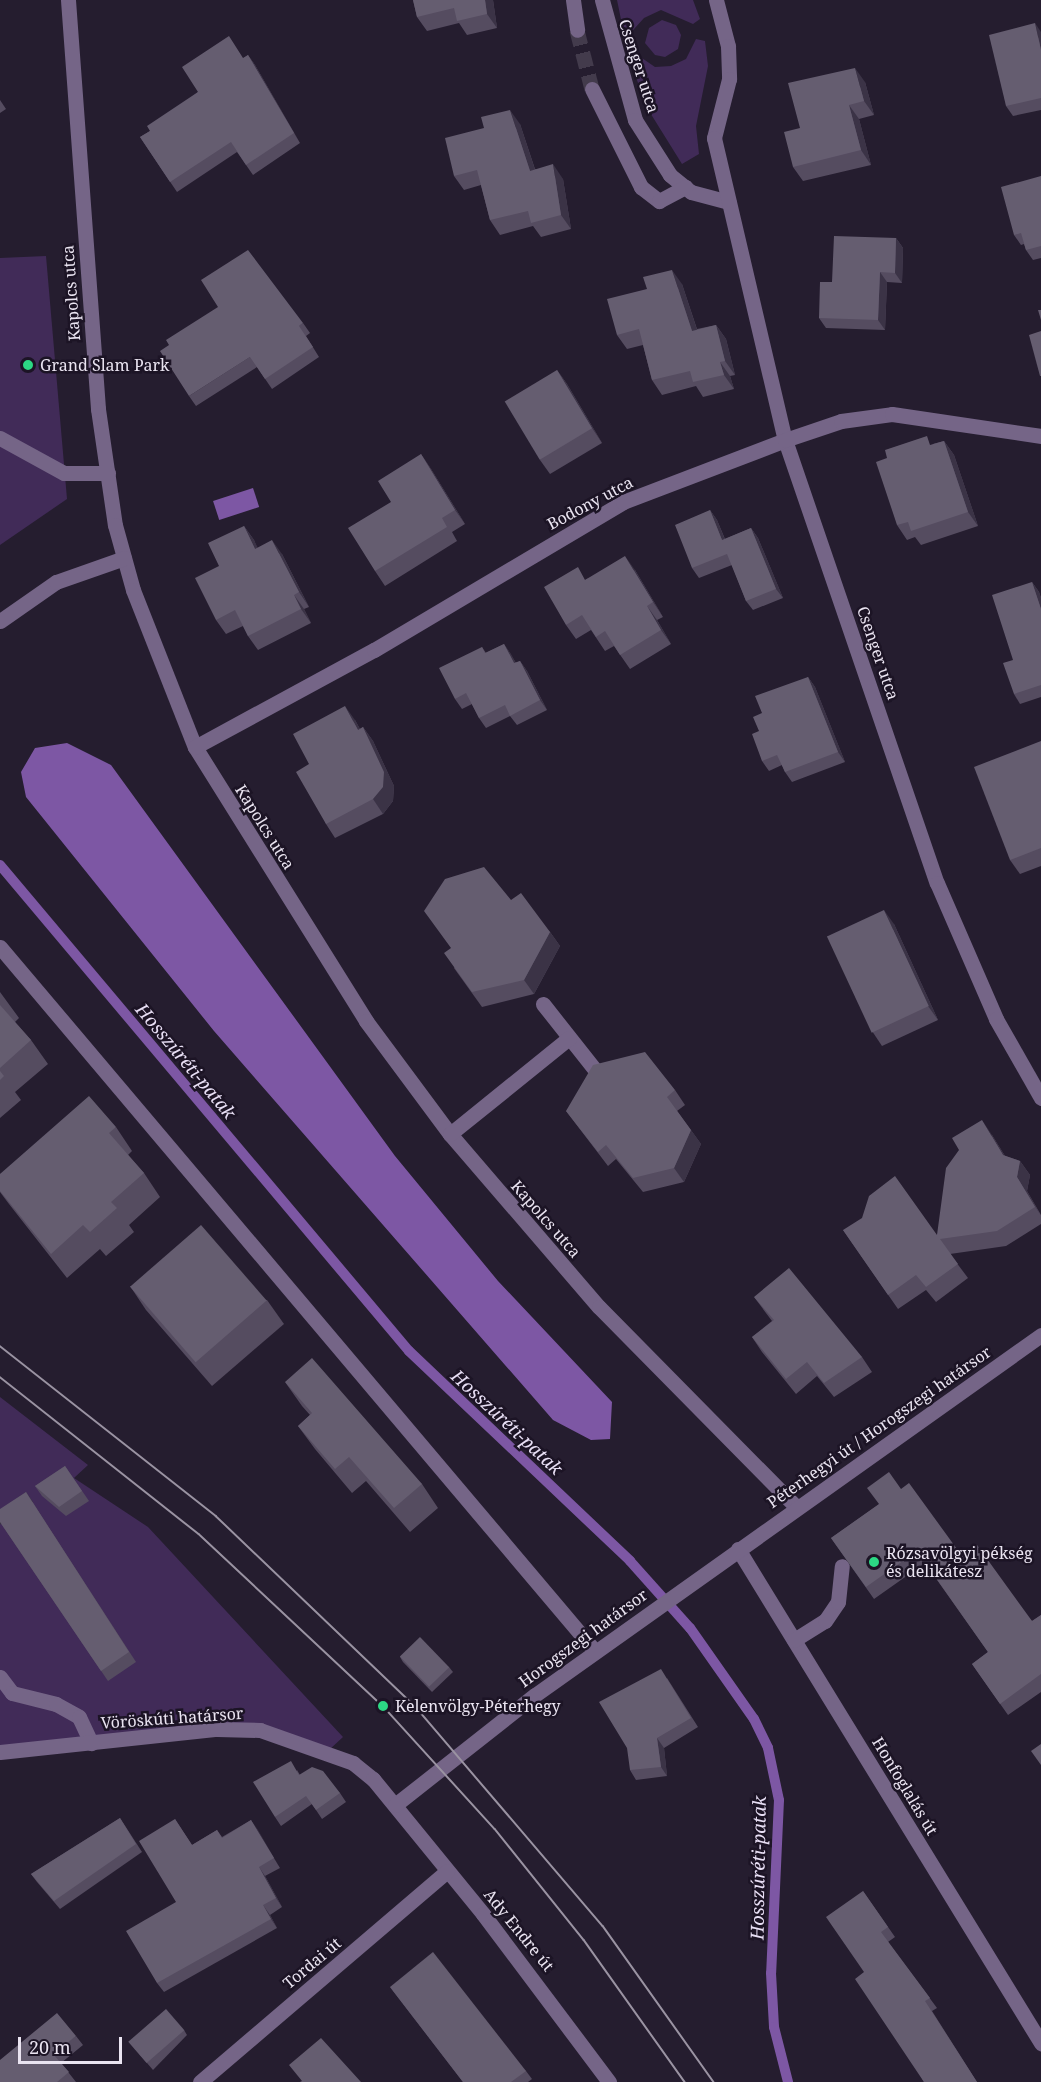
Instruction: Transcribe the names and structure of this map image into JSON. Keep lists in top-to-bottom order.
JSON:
{
  "streets": {
    "street": [
      "Csenger utca",
      "Kapolcs utca",
      "Bodony utca",
      "Péterhegyi út / Horogszegi határsor",
      "Horogszegi határsor",
      "Vöröskúti határsor",
      "Honfoglalás út",
      "Ady Endre út",
      "Tordai út"
    ]
  },
  "crossings": [
    ["Csenger utca", "Bodony utca"],
    ["Kapolcs utca", "Bodony utca"],
    ["Kapolcs utca", "Péterhegyi út / Horogszegi határsor"],
    ["Péterhegyi út / Horogszegi határsor", "Horogszegi határsor"],
    ["Péterhegyi út / Horogszegi határsor", "Honfoglalás út"],
    ["Horogszegi határsor", "Vöröskúti határsor"],
    ["Horogszegi határsor", "Honfoglalás út"],
    ["Horogszegi határsor", "Ady Endre út"],
    ["Vöröskúti határsor", "Ady Endre út"],
    ["Ady Endre út", "Tordai út"]
  ],
  "water": ["Hosszúréti-patak"],
  "places": ["Grand Slam Park", "Rózsavölgyi pékség és delikátesz", "Kelenvölgy-Péterhegy"],
  "scale_bar": "20 m"
}
